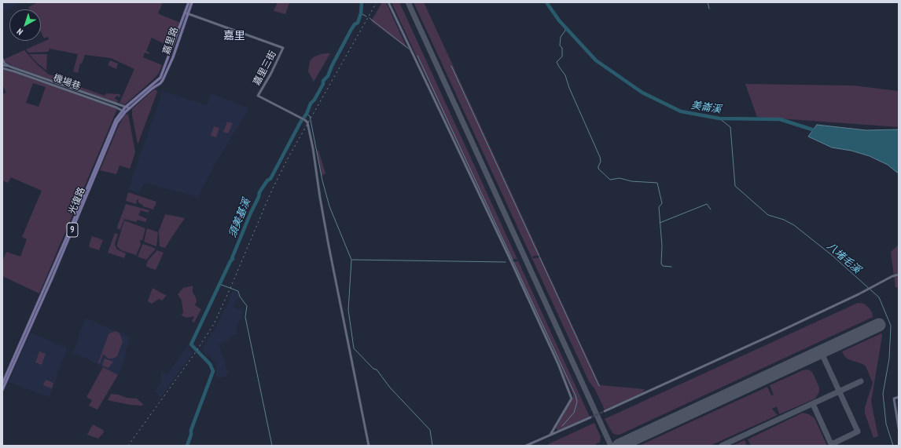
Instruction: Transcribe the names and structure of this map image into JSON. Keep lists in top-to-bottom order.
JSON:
{
  "streets": {
    "main road": ["嘉里路", "光復路", "9"],
    "street": ["嘉里三街", "機場巷"]
  },
  "crossings": [
    ["嘉里路", "嘉里三街"],
    ["嘉里路", "光復路"],
    ["機場巷", "光復路"]
  ],
  "districts": ["嘉里"],
  "water": ["美崙溪", "須美基溪", "八堵毛溪"],
  "north": "bottom left"
}
